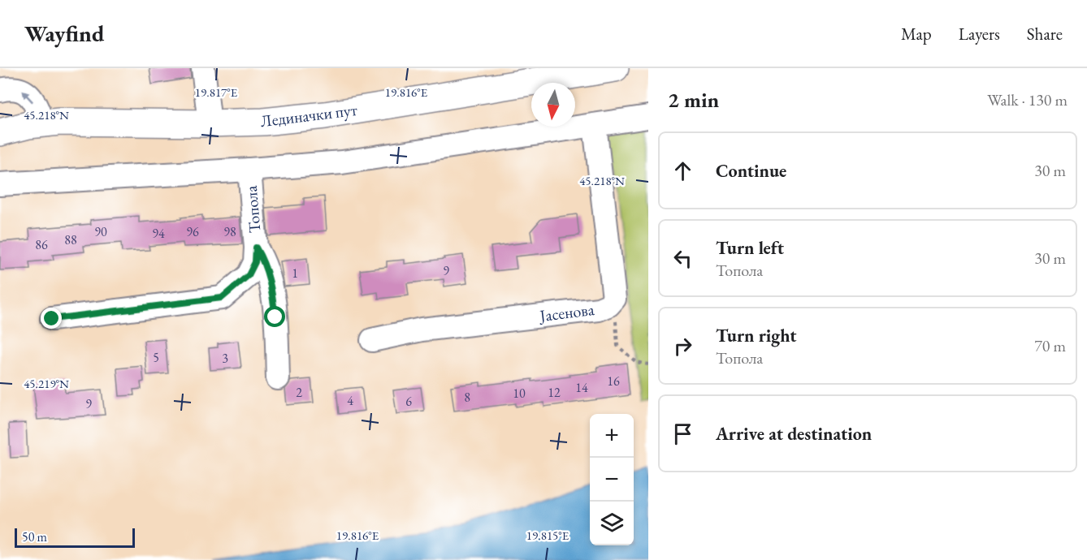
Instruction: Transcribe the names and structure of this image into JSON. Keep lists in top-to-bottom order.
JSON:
{
  "streets": {
    "main road": ["Лединачки пут"],
    "street": ["Топола", "Јасенова"]
  },
  "house_numbers": [
    "90",
    "96",
    "98",
    "94",
    "88",
    "86",
    "9",
    "1",
    "5",
    "3",
    "16",
    "14",
    "2",
    "12",
    "10",
    "8",
    "4",
    "6",
    "9"
  ],
  "scale_bar": "50 m",
  "north": "bottom",
  "page": {
    "header": "Wayfind",
    "nav": ["Map", "Layers", "Share"],
    "heading": ["2 min", "Walk · 130 m"],
    "list": [
      ["Continue", "30 m"],
      ["Turn left", "Топола", "30 m"],
      ["Turn right", "Топола", "70 m"],
      "Arrive at destination"
    ],
    "map_buttons": ["+", "−"],
    "scale": "50 m"
  },
  "coordinates": [
    "19.817°E",
    "19.816°E",
    "45.218°N",
    "45.219°N",
    "19.815°E"
  ]
}
